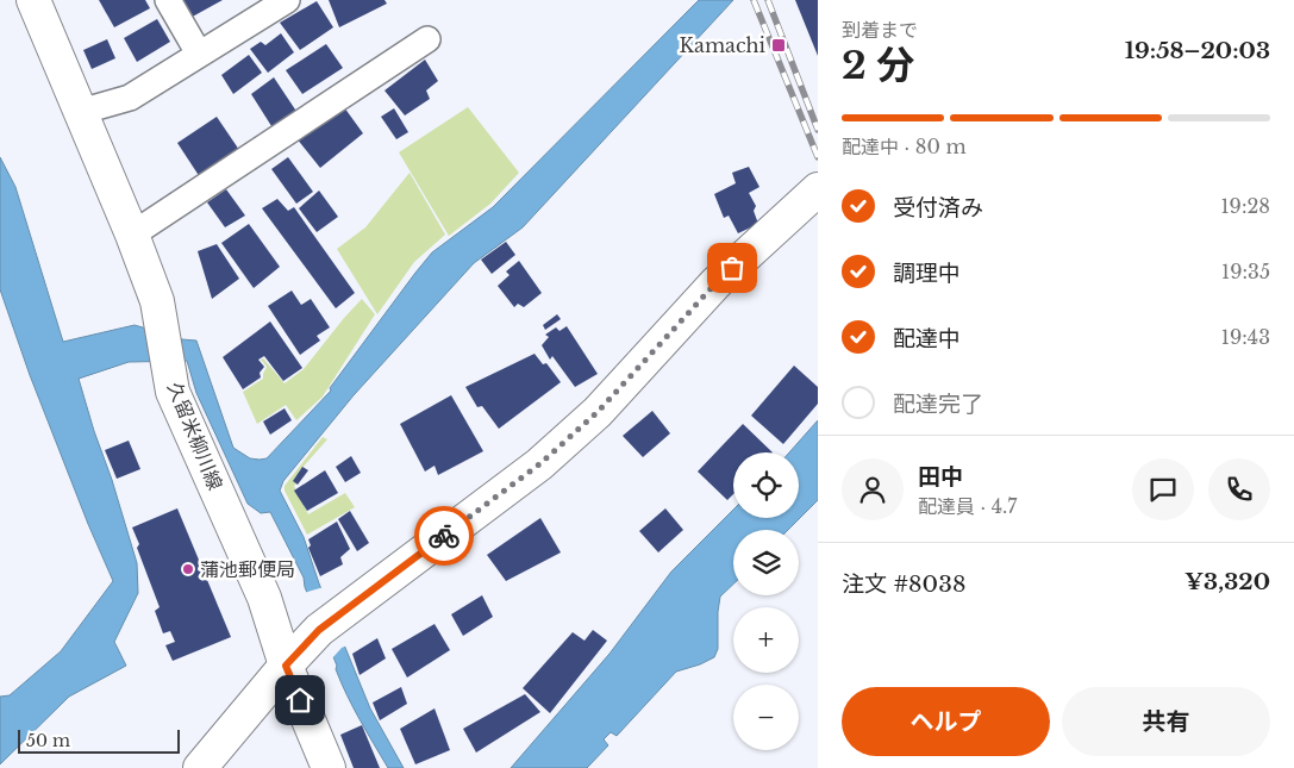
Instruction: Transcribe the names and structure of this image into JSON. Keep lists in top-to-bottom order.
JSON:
{
  "streets": {
    "main road": ["久留米柳川線"]
  },
  "places": {
    "transit": ["Kamachi"],
    "other": ["蒲池郵便局"]
  },
  "scale_bar": "50 m",
  "page": {
    "heading": ["2 分", "到着まで", "19:58–20:03"],
    "panel": [
      "田中",
      "配達員 · 4.7",
      "注文 #8038",
      "¥3,320"
    ],
    "bar": "配達中 · 80 m",
    "list": [
      ["受付済み", "19:28"],
      ["調理中", "19:35"],
      ["配達中", "19:43"],
      "配達完了"
    ],
    "map_buttons": ["+", "−"],
    "buttons": ["ヘルプ", "共有"],
    "scale": "50 m"
  }
}
